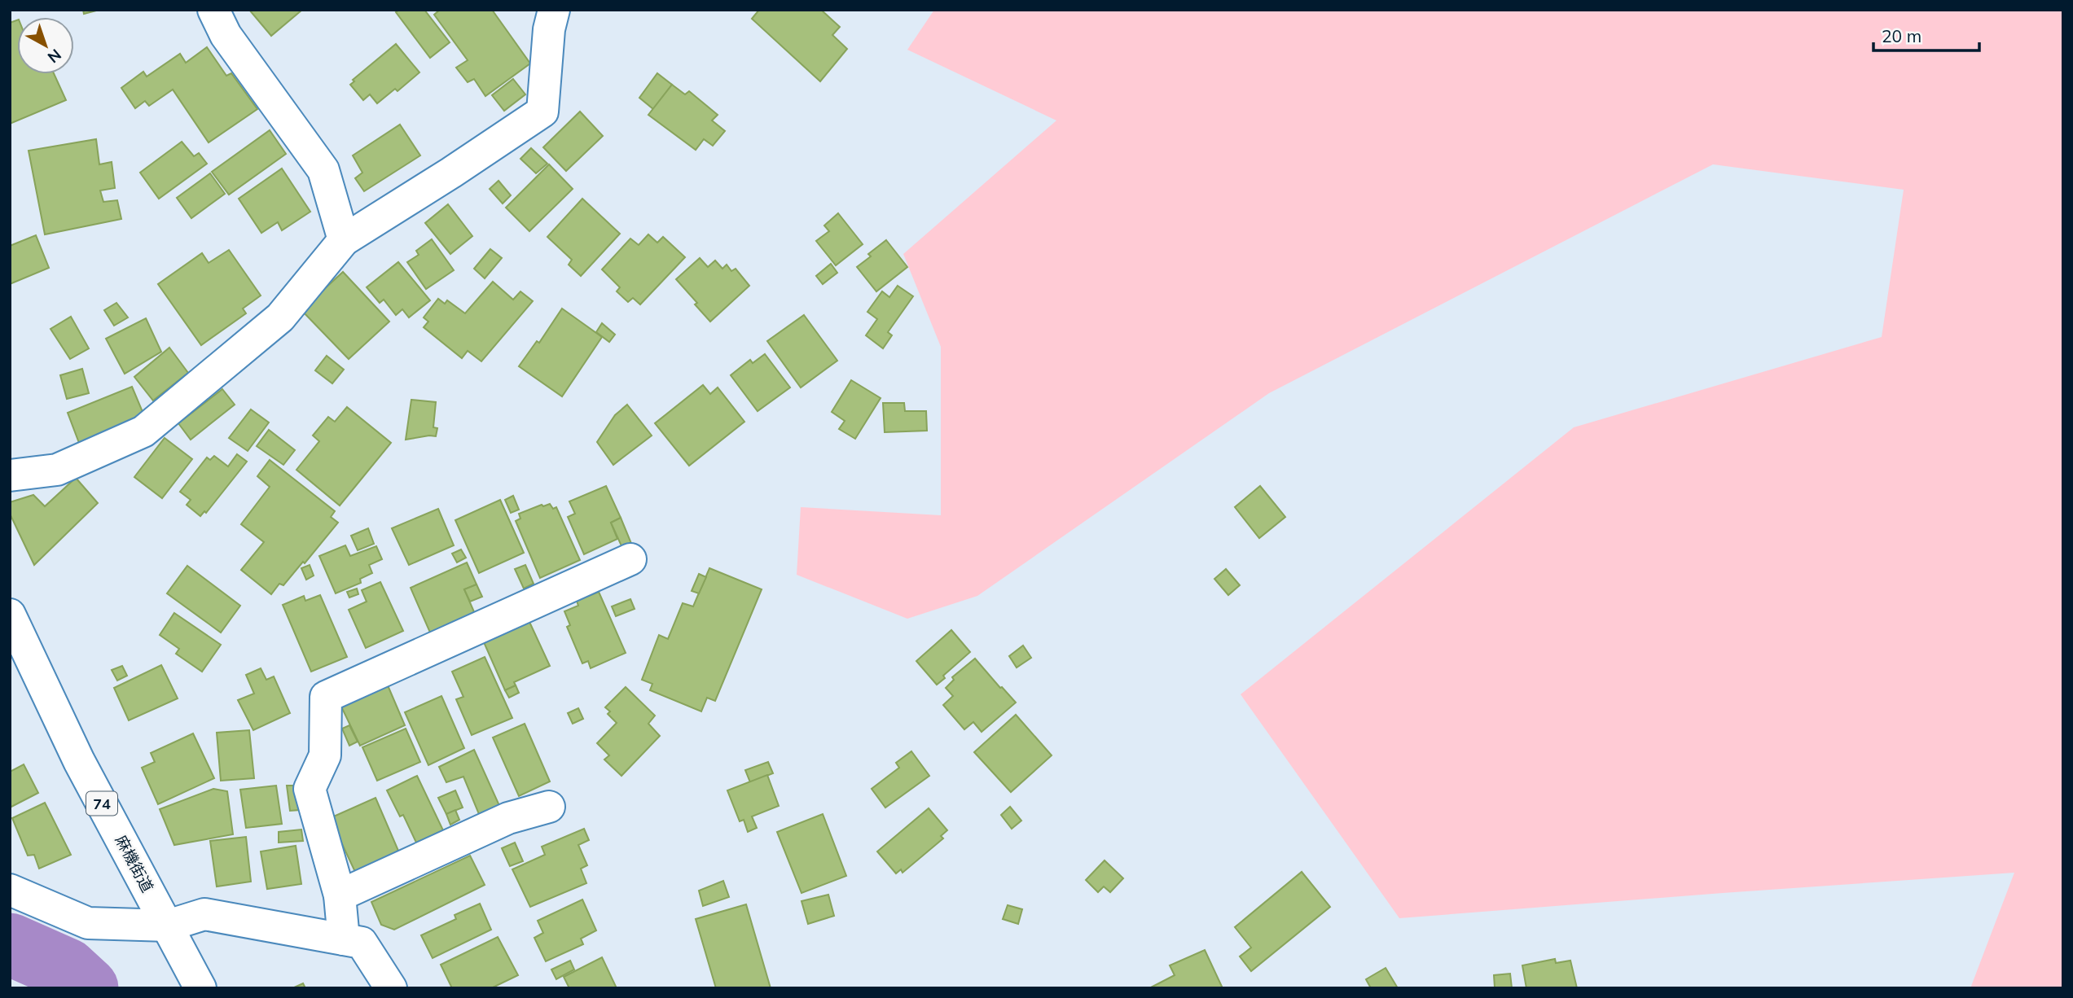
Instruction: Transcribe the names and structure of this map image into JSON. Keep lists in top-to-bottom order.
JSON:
{
  "streets": {
    "street": ["74", "麻機街道"]
  },
  "scale_bar": "20 m",
  "north": "bottom right"
}
